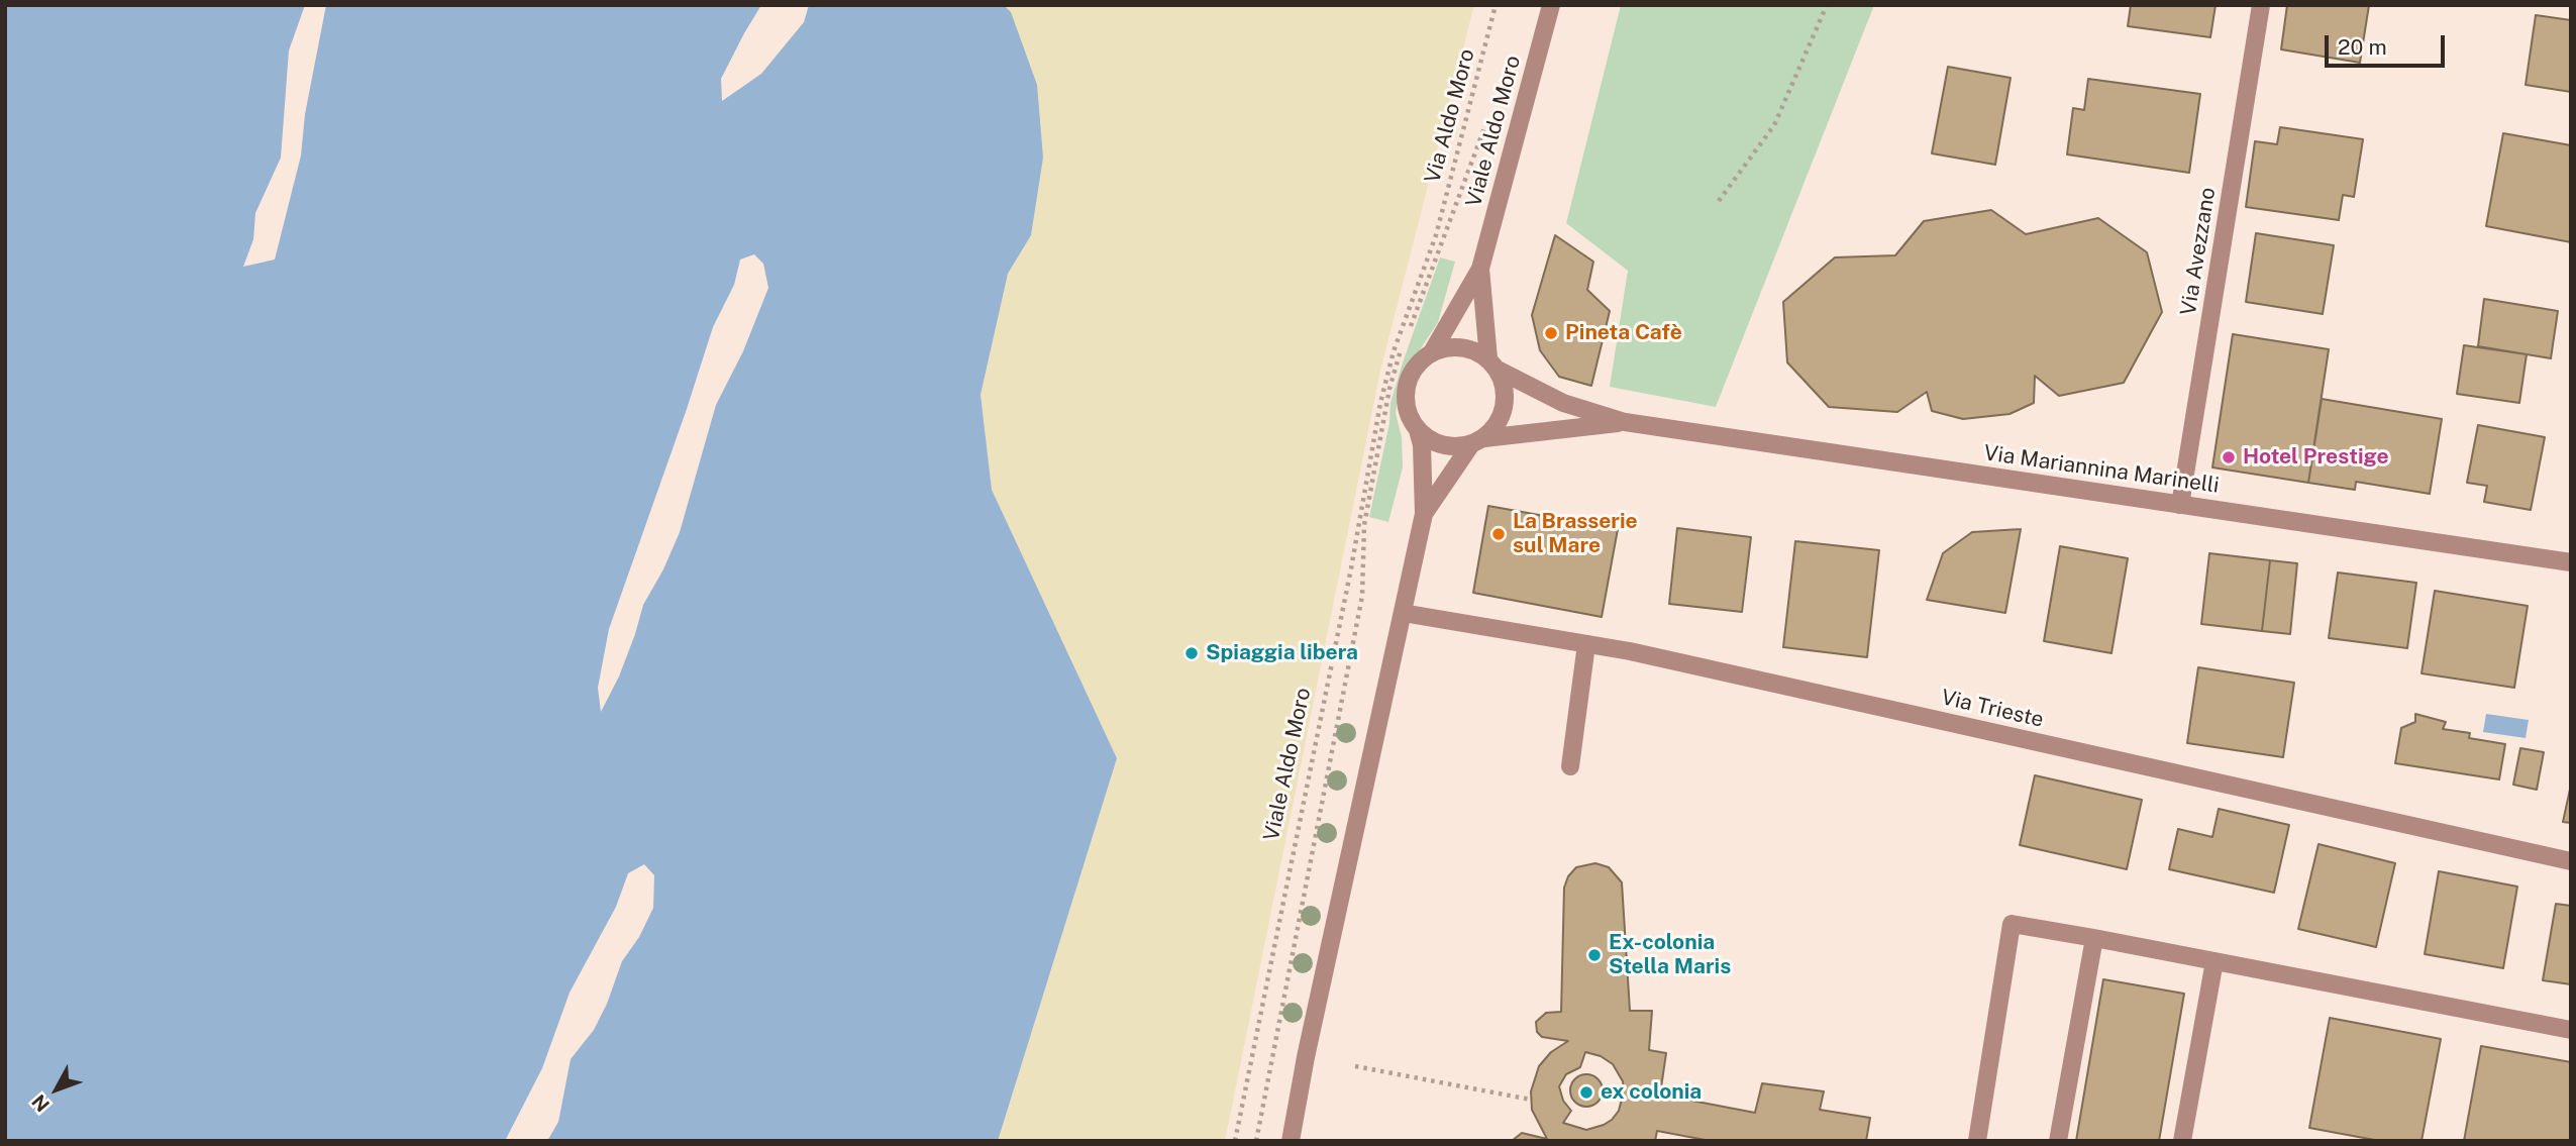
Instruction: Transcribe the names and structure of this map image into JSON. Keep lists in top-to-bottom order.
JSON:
{
  "streets": {
    "street": [
      "Viale Aldo Moro",
      "Via Avezzano",
      "Via Mariannina Marinelli",
      "Via Trieste"
    ],
    "path": ["Via Aldo Moro"]
  },
  "crossings": [
    ["Via Aldo Moro", "Viale Aldo Moro"],
    ["Viale Aldo Moro", "Via Mariannina Marinelli"],
    ["Viale Aldo Moro", "Via Trieste"],
    ["Via Avezzano", "Via Mariannina Marinelli"]
  ],
  "places": [
    "Pineta Cafè",
    "Hotel Prestige",
    "La Brasserie sul Mare",
    "Spiaggia libera",
    "Ex-colonia Stella Maris",
    "ex colonia"
  ],
  "scale_bar": "20 m",
  "north": "bottom left"
}
